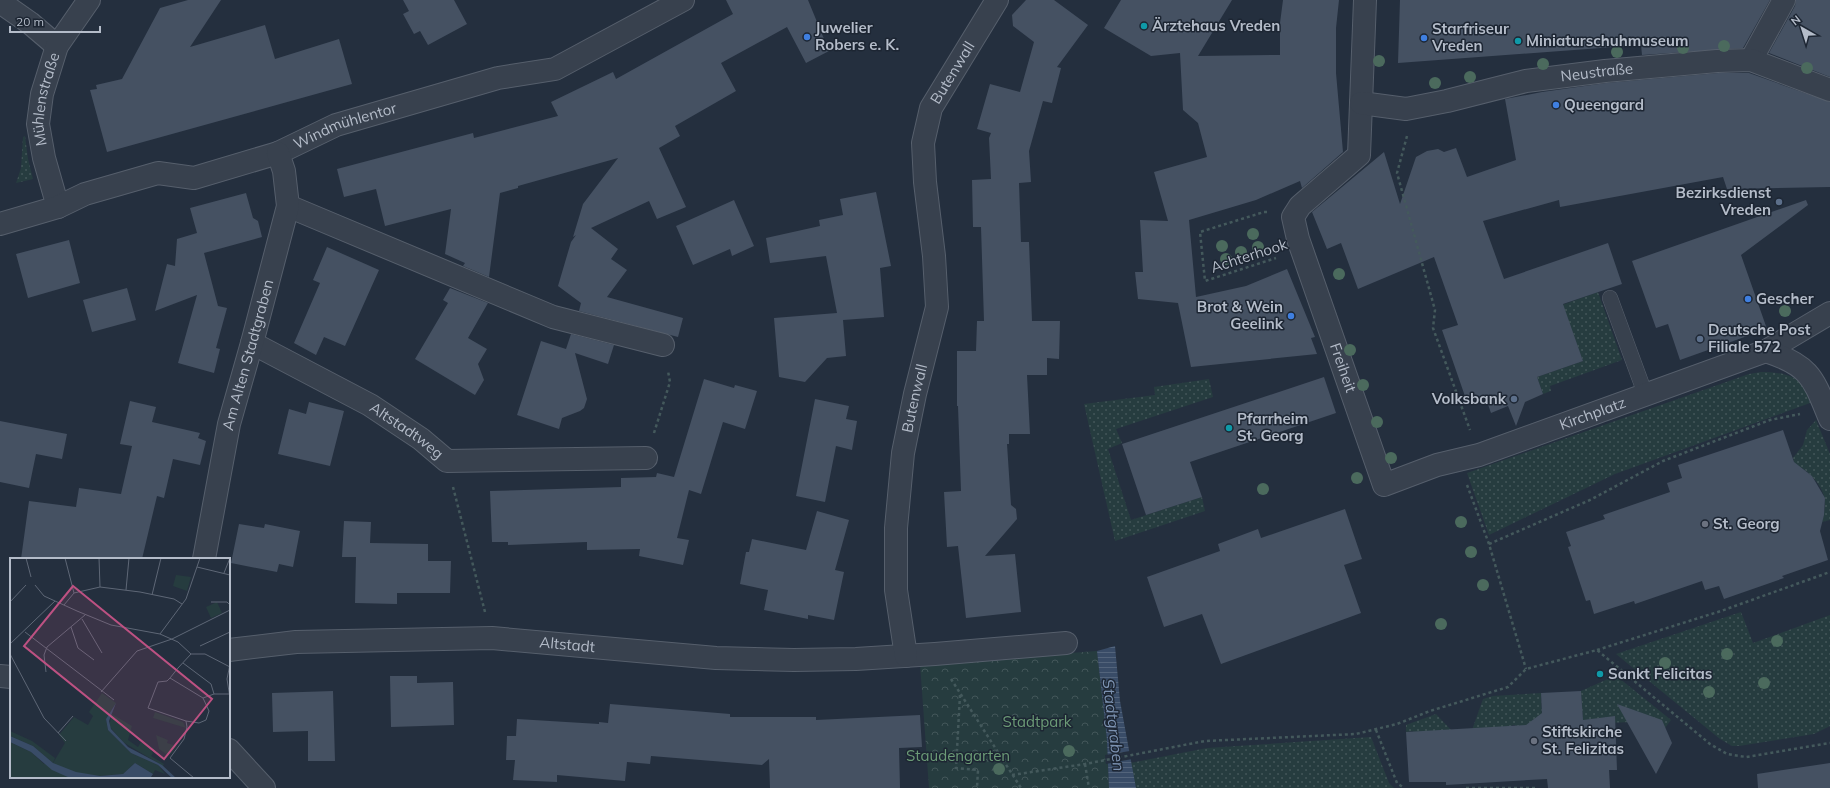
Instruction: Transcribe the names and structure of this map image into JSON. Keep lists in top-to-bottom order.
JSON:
{
  "streets": {
    "street": [
      "Butenwall",
      "Neustraße",
      "Mühlenstraße",
      "Windmühlentor",
      "Am Alten Stadtgraben",
      "Freiheit",
      "Kirchplatz",
      "Altstadtweg",
      "Altstadt"
    ],
    "path": ["Achterhook"]
  },
  "crossings": [
    ["Butenwall", "Altstadt"],
    ["Mühlenstraße", "Windmühlentor"],
    ["Windmühlentor", "Am Alten Stadtgraben"],
    ["Achterhook", "Freiheit"],
    ["Am Alten Stadtgraben", "Altstadtweg"],
    ["Freiheit", "Kirchplatz"]
  ],
  "water": ["Stadtgraben"],
  "parks": ["Stadtpark", "Staudengarten"],
  "places": [
    "Ärztehaus Vreden",
    "Juwelier Robers e. K.",
    "Starfriseur Vreden",
    "Miniaturschuhmuseum",
    "Queengard",
    "Bezirksdienst Vreden",
    "Gescher",
    "Brot & Wein Geelink",
    "Deutsche Post Filiale 572",
    "Volksbank",
    "Pfarrheim St. Georg",
    "St. Georg",
    "Sankt Felicitas",
    "Stiftskirche St. Felizitas"
  ],
  "scale_bar": "20 m",
  "north": "top left"
}
